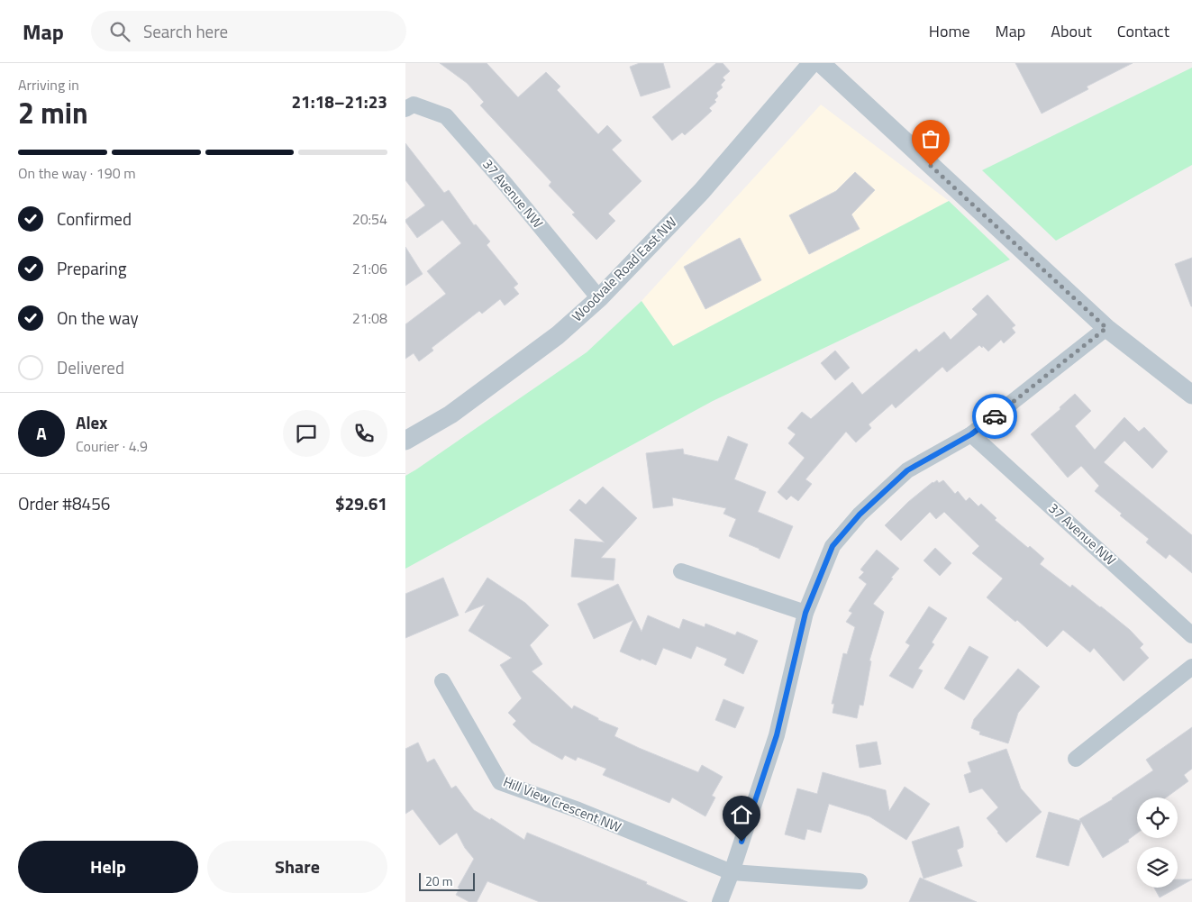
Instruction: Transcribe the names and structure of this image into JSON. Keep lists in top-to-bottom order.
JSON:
{
  "streets": {
    "street": ["37 Avenue NW", "Woodvale Road East NW", "Hill View Crescent NW"]
  },
  "crossings": [
    ["37 Avenue NW", "Woodvale Road East NW"]
  ],
  "scale_bar": "20 m",
  "page": {
    "header": "Map",
    "search": "Search here",
    "nav": [
      "Home",
      "Map",
      "About",
      "Contact"
    ],
    "heading": ["2 min", "Arriving in", "21:18–21:23"],
    "panel": [
      "Alex",
      "Courier · 4.9",
      "Order #8456",
      "$29.61"
    ],
    "bar": "On the way · 190 m",
    "list": [
      ["Confirmed", "20:54"],
      ["Preparing", "21:06"],
      ["On the way", "21:08"],
      "Delivered"
    ],
    "round": "A",
    "buttons": ["Help", "Share"],
    "scale": "20 m"
  }
}
